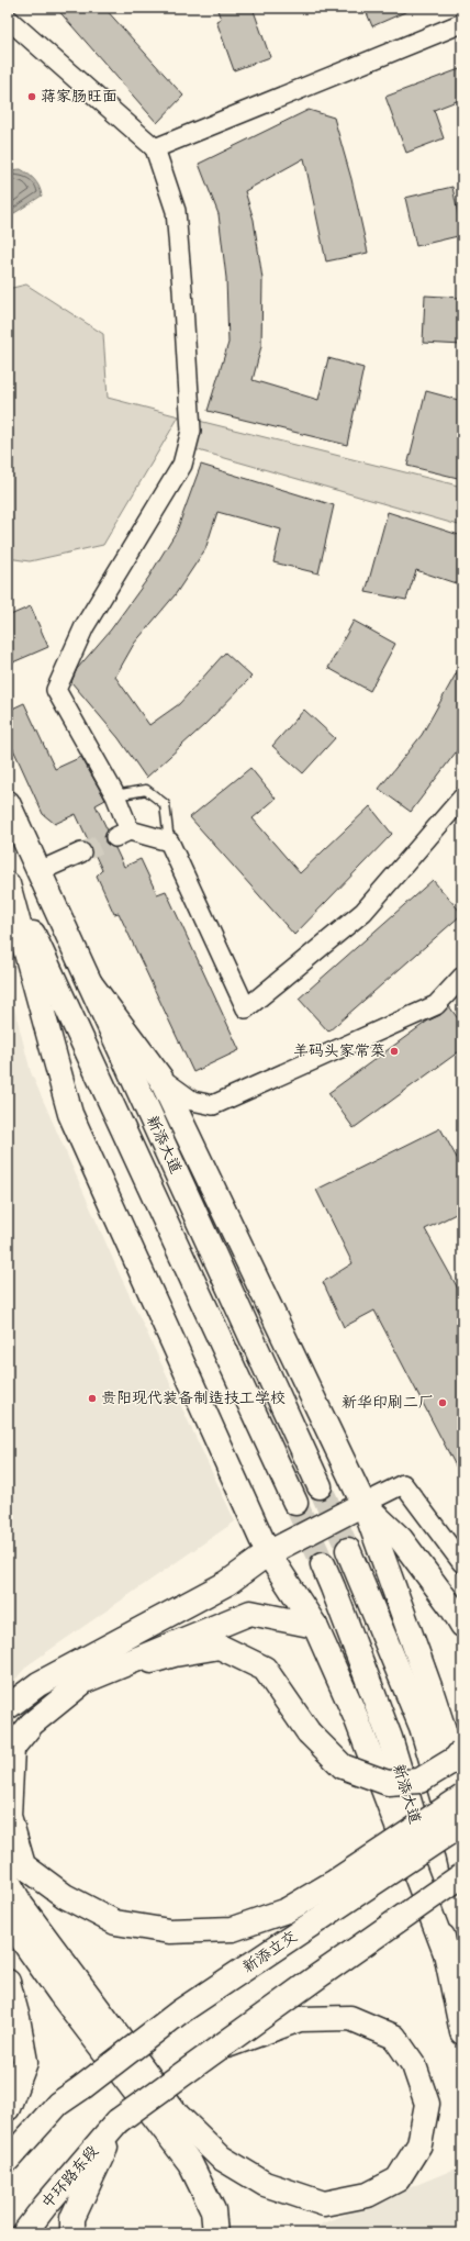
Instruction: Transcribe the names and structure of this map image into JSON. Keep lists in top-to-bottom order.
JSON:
{
  "streets": {
    "main road": ["新添大道", "新添立交", "中环路东段"]
  },
  "places": [
    "蒋家肠旺面",
    "羊码头家常菜",
    "贵阳现代装备制造技工学校",
    "新华印刷二厂"
  ]
}
